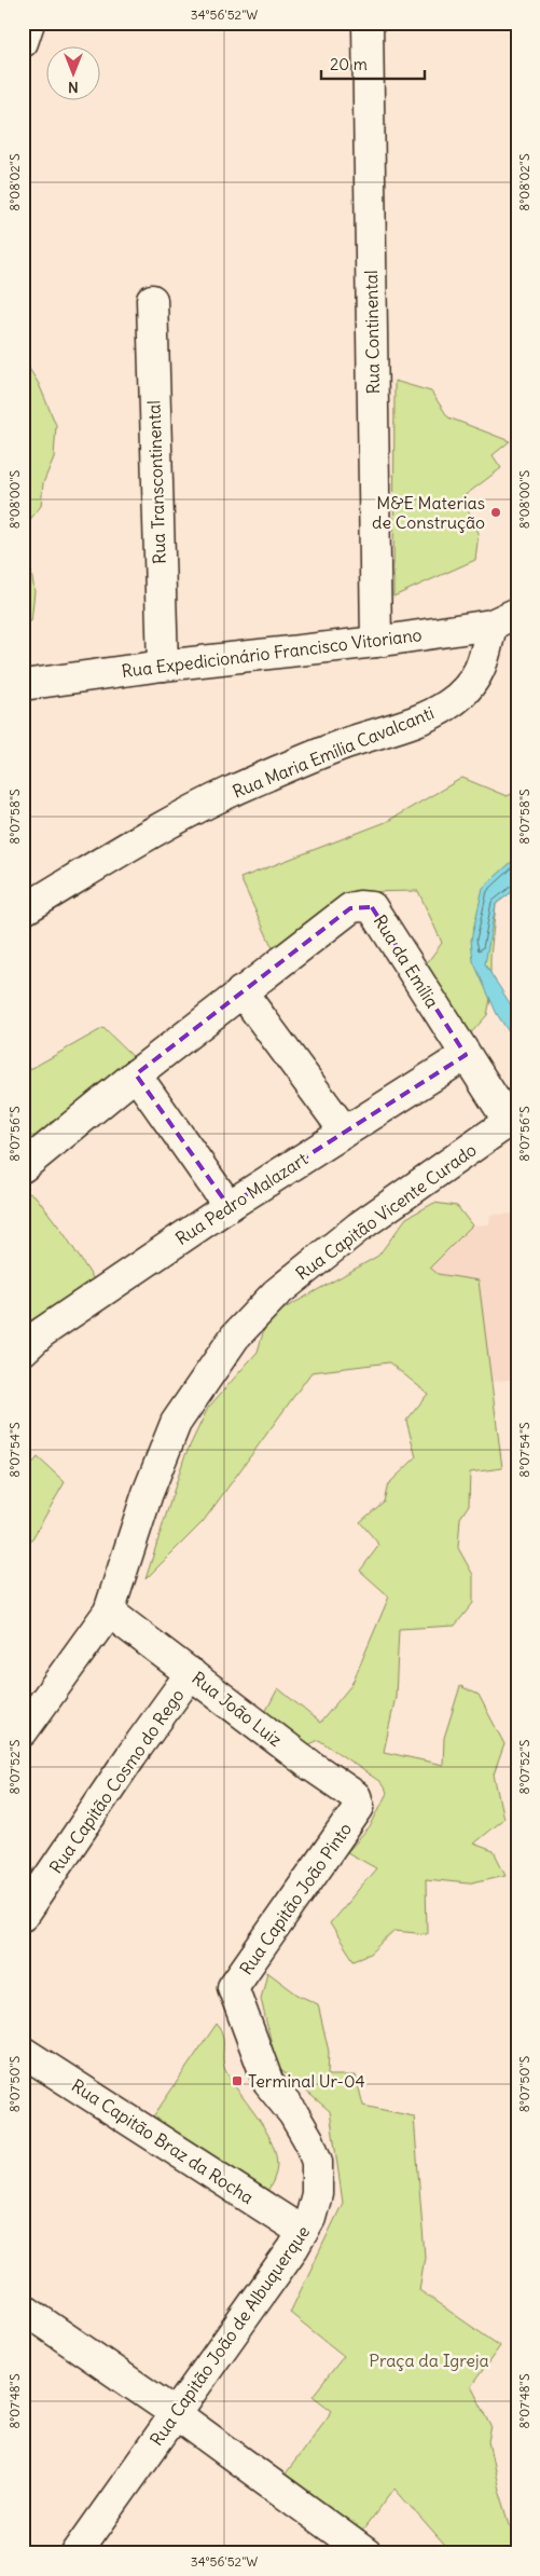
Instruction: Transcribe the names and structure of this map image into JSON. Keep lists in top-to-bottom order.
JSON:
{
  "streets": {
    "main road": [
      "Rua Continental",
      "Rua Transcontinental",
      "Rua Expedicionário Francisco Vitoriano",
      "Rua Maria Emília Cavalcanti",
      "Rua da Emília",
      "Rua Pedro Malazart",
      "Rua Capitão Vicente Curado",
      "Rua João Luiz",
      "Rua Capitão Cosmo do Rego",
      "Rua Capitão João Pinto",
      "Rua Capitão Braz da Rocha",
      "Rua Capitão João de Albuquerque"
    ]
  },
  "crossings": [
    ["Rua Continental", "Rua Expedicionário Francisco Vitoriano"],
    ["Rua Transcontinental", "Rua Expedicionário Francisco Vitoriano"],
    ["Rua Expedicionário Francisco Vitoriano", "Rua Maria Emília Cavalcanti"],
    ["Rua da Emília", "Rua Pedro Malazart"],
    ["Rua da Emília", "Rua Capitão Vicente Curado"],
    ["Rua Capitão Vicente Curado", "Rua João Luiz"],
    ["Rua João Luiz", "Rua Capitão Cosmo do Rego"],
    ["Rua João Luiz", "Rua Capitão João Pinto"],
    ["Rua Capitão João Pinto", "Rua Capitão João de Albuquerque"],
    ["Rua Capitão Braz da Rocha", "Rua Capitão João de Albuquerque"]
  ],
  "parks": ["Praça da Igreja"],
  "places": {
    "other": ["M&E Materias de Construção"],
    "transit": ["Terminal Ur-04"]
  },
  "scale_bar": "20 m",
  "north": "bottom",
  "coordinates": [
    "34°56'52\"W",
    "8°08'02\"S",
    "8°08'00\"S",
    "8°07'58\"S",
    "8°07'56\"S",
    "8°07'54\"S",
    "8°07'52\"S",
    "8°07'50\"S",
    "8°07'48\"S"
  ]
}
